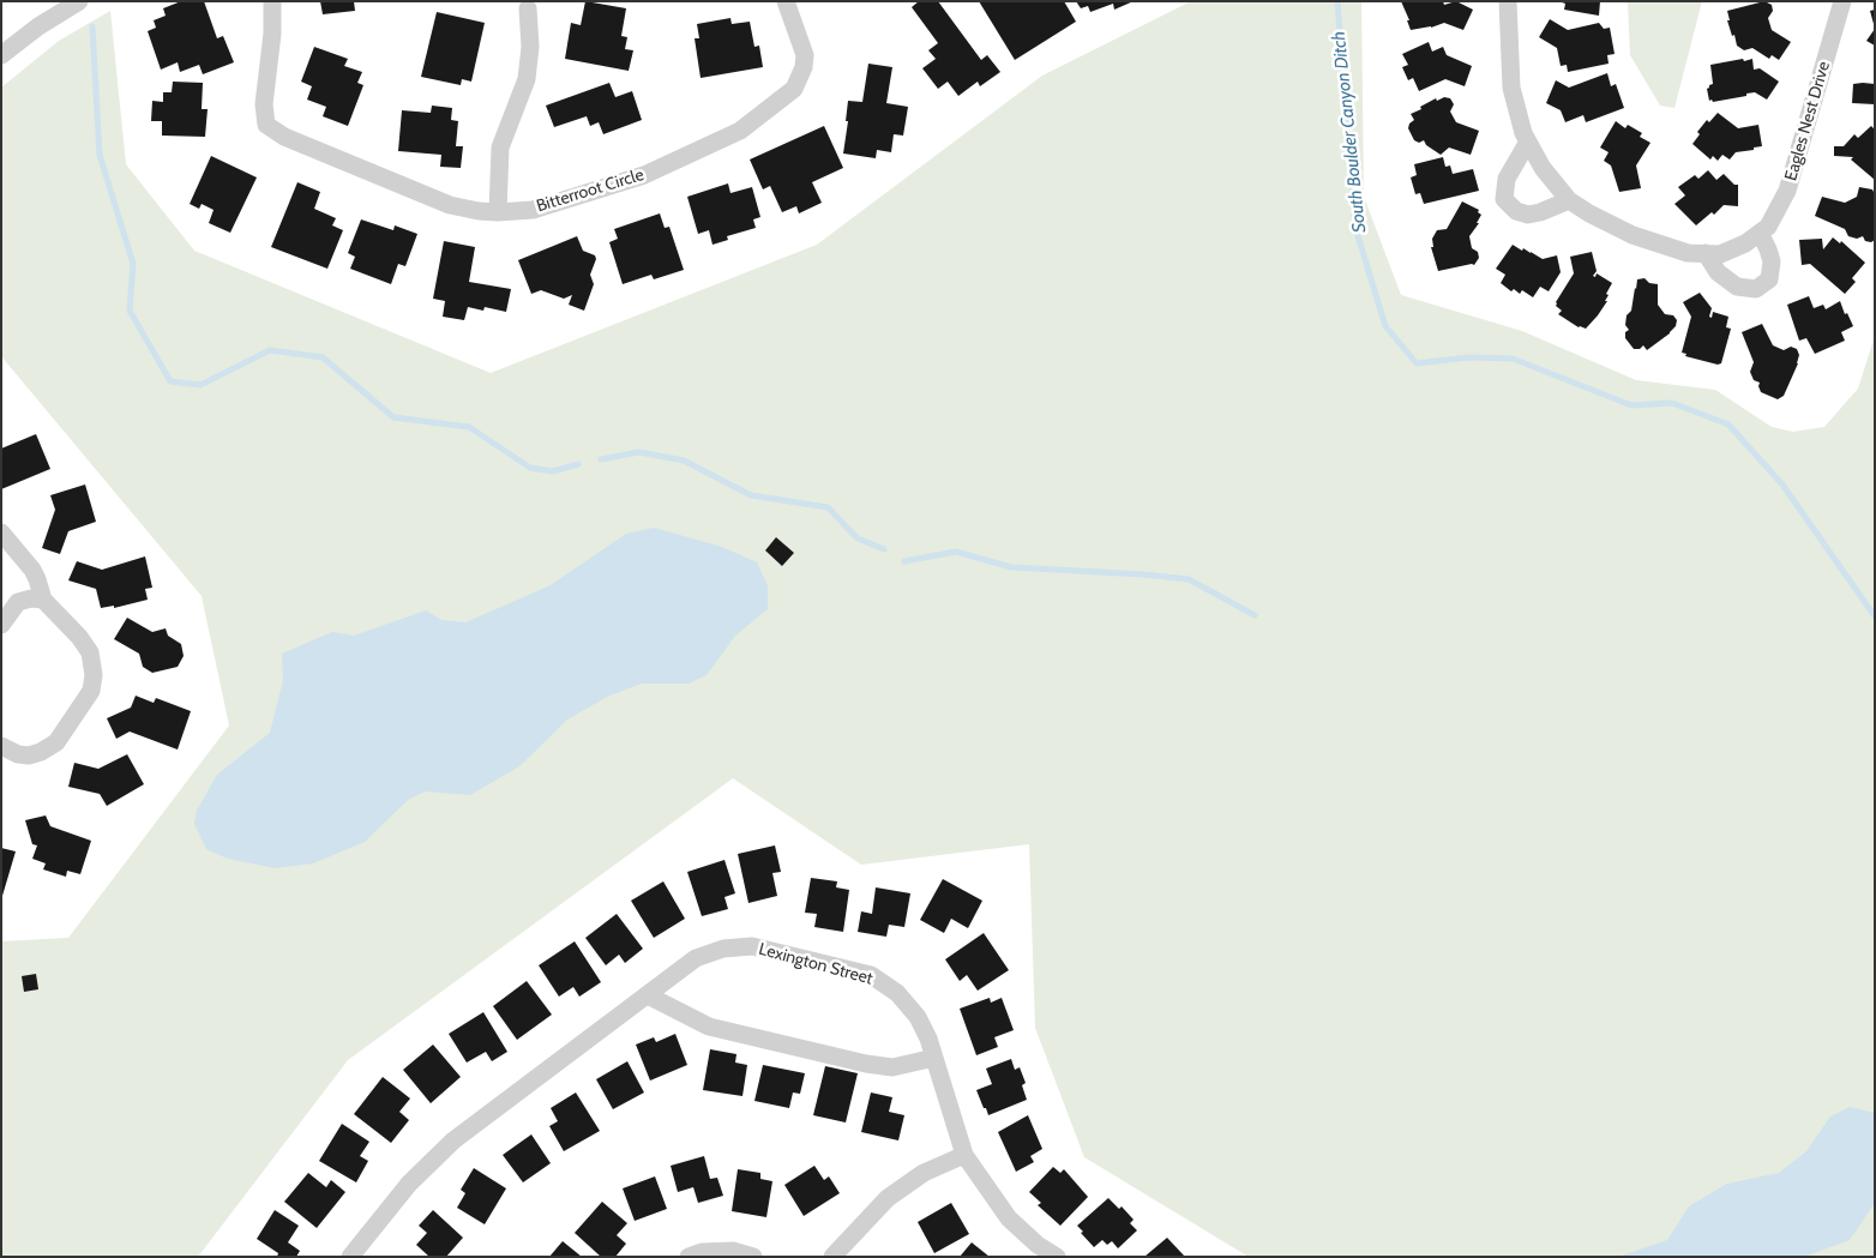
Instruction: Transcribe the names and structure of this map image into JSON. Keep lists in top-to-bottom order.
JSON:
{
  "streets": {
    "street": ["Eagles Nest Drive", "Bitterroot Circle", "Lexington Street"]
  },
  "water": ["South Boulder Canyon Ditch"]
}
